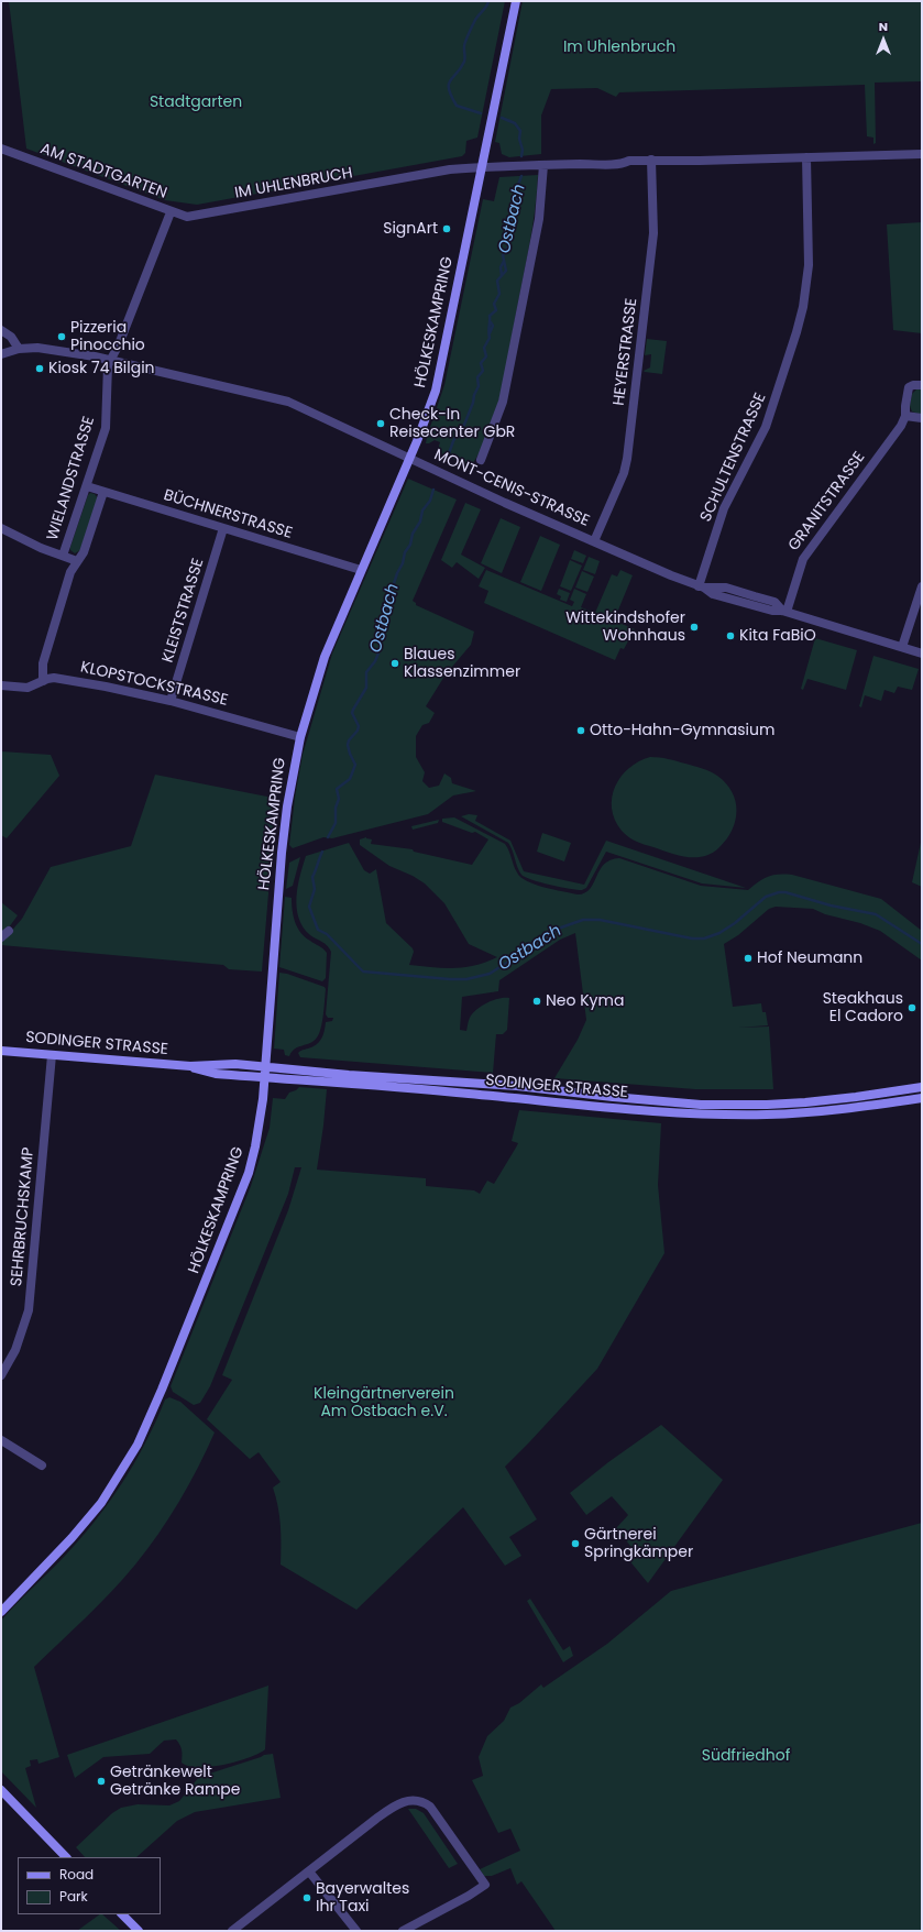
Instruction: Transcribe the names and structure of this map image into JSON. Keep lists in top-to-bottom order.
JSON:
{
  "streets": {
    "main road": ["HÖLKESKAMPRING", "SODINGER STRASSE"],
    "street": [
      "AM STADTGARTEN",
      "IM UHLENBRUCH",
      "HEYERSTRASSE",
      "SCHULTENSTRASSE",
      "WIELANDSTRASSE",
      "MONT-CENIS-STRASSE",
      "GRANITSTRASSE",
      "BÜCHNERSTRASSE",
      "KLEISTSTRASSE",
      "KLOPSTOCKSTRASSE",
      "SEHRBRUCHSKAMP"
    ]
  },
  "crossings": [
    ["AM STADTGARTEN", "IM UHLENBRUCH"],
    ["AM STADTGARTEN", "WIELANDSTRASSE"],
    ["AM STADTGARTEN", "MONT-CENIS-STRASSE"],
    ["IM UHLENBRUCH", "HÖLKESKAMPRING"],
    ["IM UHLENBRUCH", "HEYERSTRASSE"],
    ["IM UHLENBRUCH", "SCHULTENSTRASSE"],
    ["HÖLKESKAMPRING", "MONT-CENIS-STRASSE"],
    ["HÖLKESKAMPRING", "BÜCHNERSTRASSE"],
    ["HÖLKESKAMPRING", "KLOPSTOCKSTRASSE"],
    ["HÖLKESKAMPRING", "SODINGER STRASSE"],
    ["HEYERSTRASSE", "MONT-CENIS-STRASSE"],
    ["SCHULTENSTRASSE", "MONT-CENIS-STRASSE"],
    ["WIELANDSTRASSE", "MONT-CENIS-STRASSE"],
    ["WIELANDSTRASSE", "BÜCHNERSTRASSE"],
    ["MONT-CENIS-STRASSE", "GRANITSTRASSE"],
    ["BÜCHNERSTRASSE", "KLEISTSTRASSE"],
    ["KLEISTSTRASSE", "KLOPSTOCKSTRASSE"],
    ["SODINGER STRASSE", "SEHRBRUCHSKAMP"]
  ],
  "water": ["Ostbach"],
  "parks": [
    "Im Uhlenbruch",
    "Stadtgarten",
    "Kleingärtnerverein Am Ostbach e.V.",
    "Südfriedhof"
  ],
  "places": [
    "SignArt",
    "Pizzeria Pinocchio",
    "Kiosk 74 Bilgin",
    "Check-In Reisecenter GbR",
    "Wittekindshofer Wohnhaus",
    "Kita FaBiO",
    "Blaues Klassenzimmer",
    "Otto-Hahn-Gymnasium",
    "Hof Neumann",
    "Neo Kyma",
    "Steakhaus El Cadoro",
    "Gärtnerei Springkämper",
    "Getränkewelt Getränke Rampe",
    "Bayerwaltes Ihr Taxi"
  ],
  "legend": ["Road", "Park"],
  "north": "top"
}
